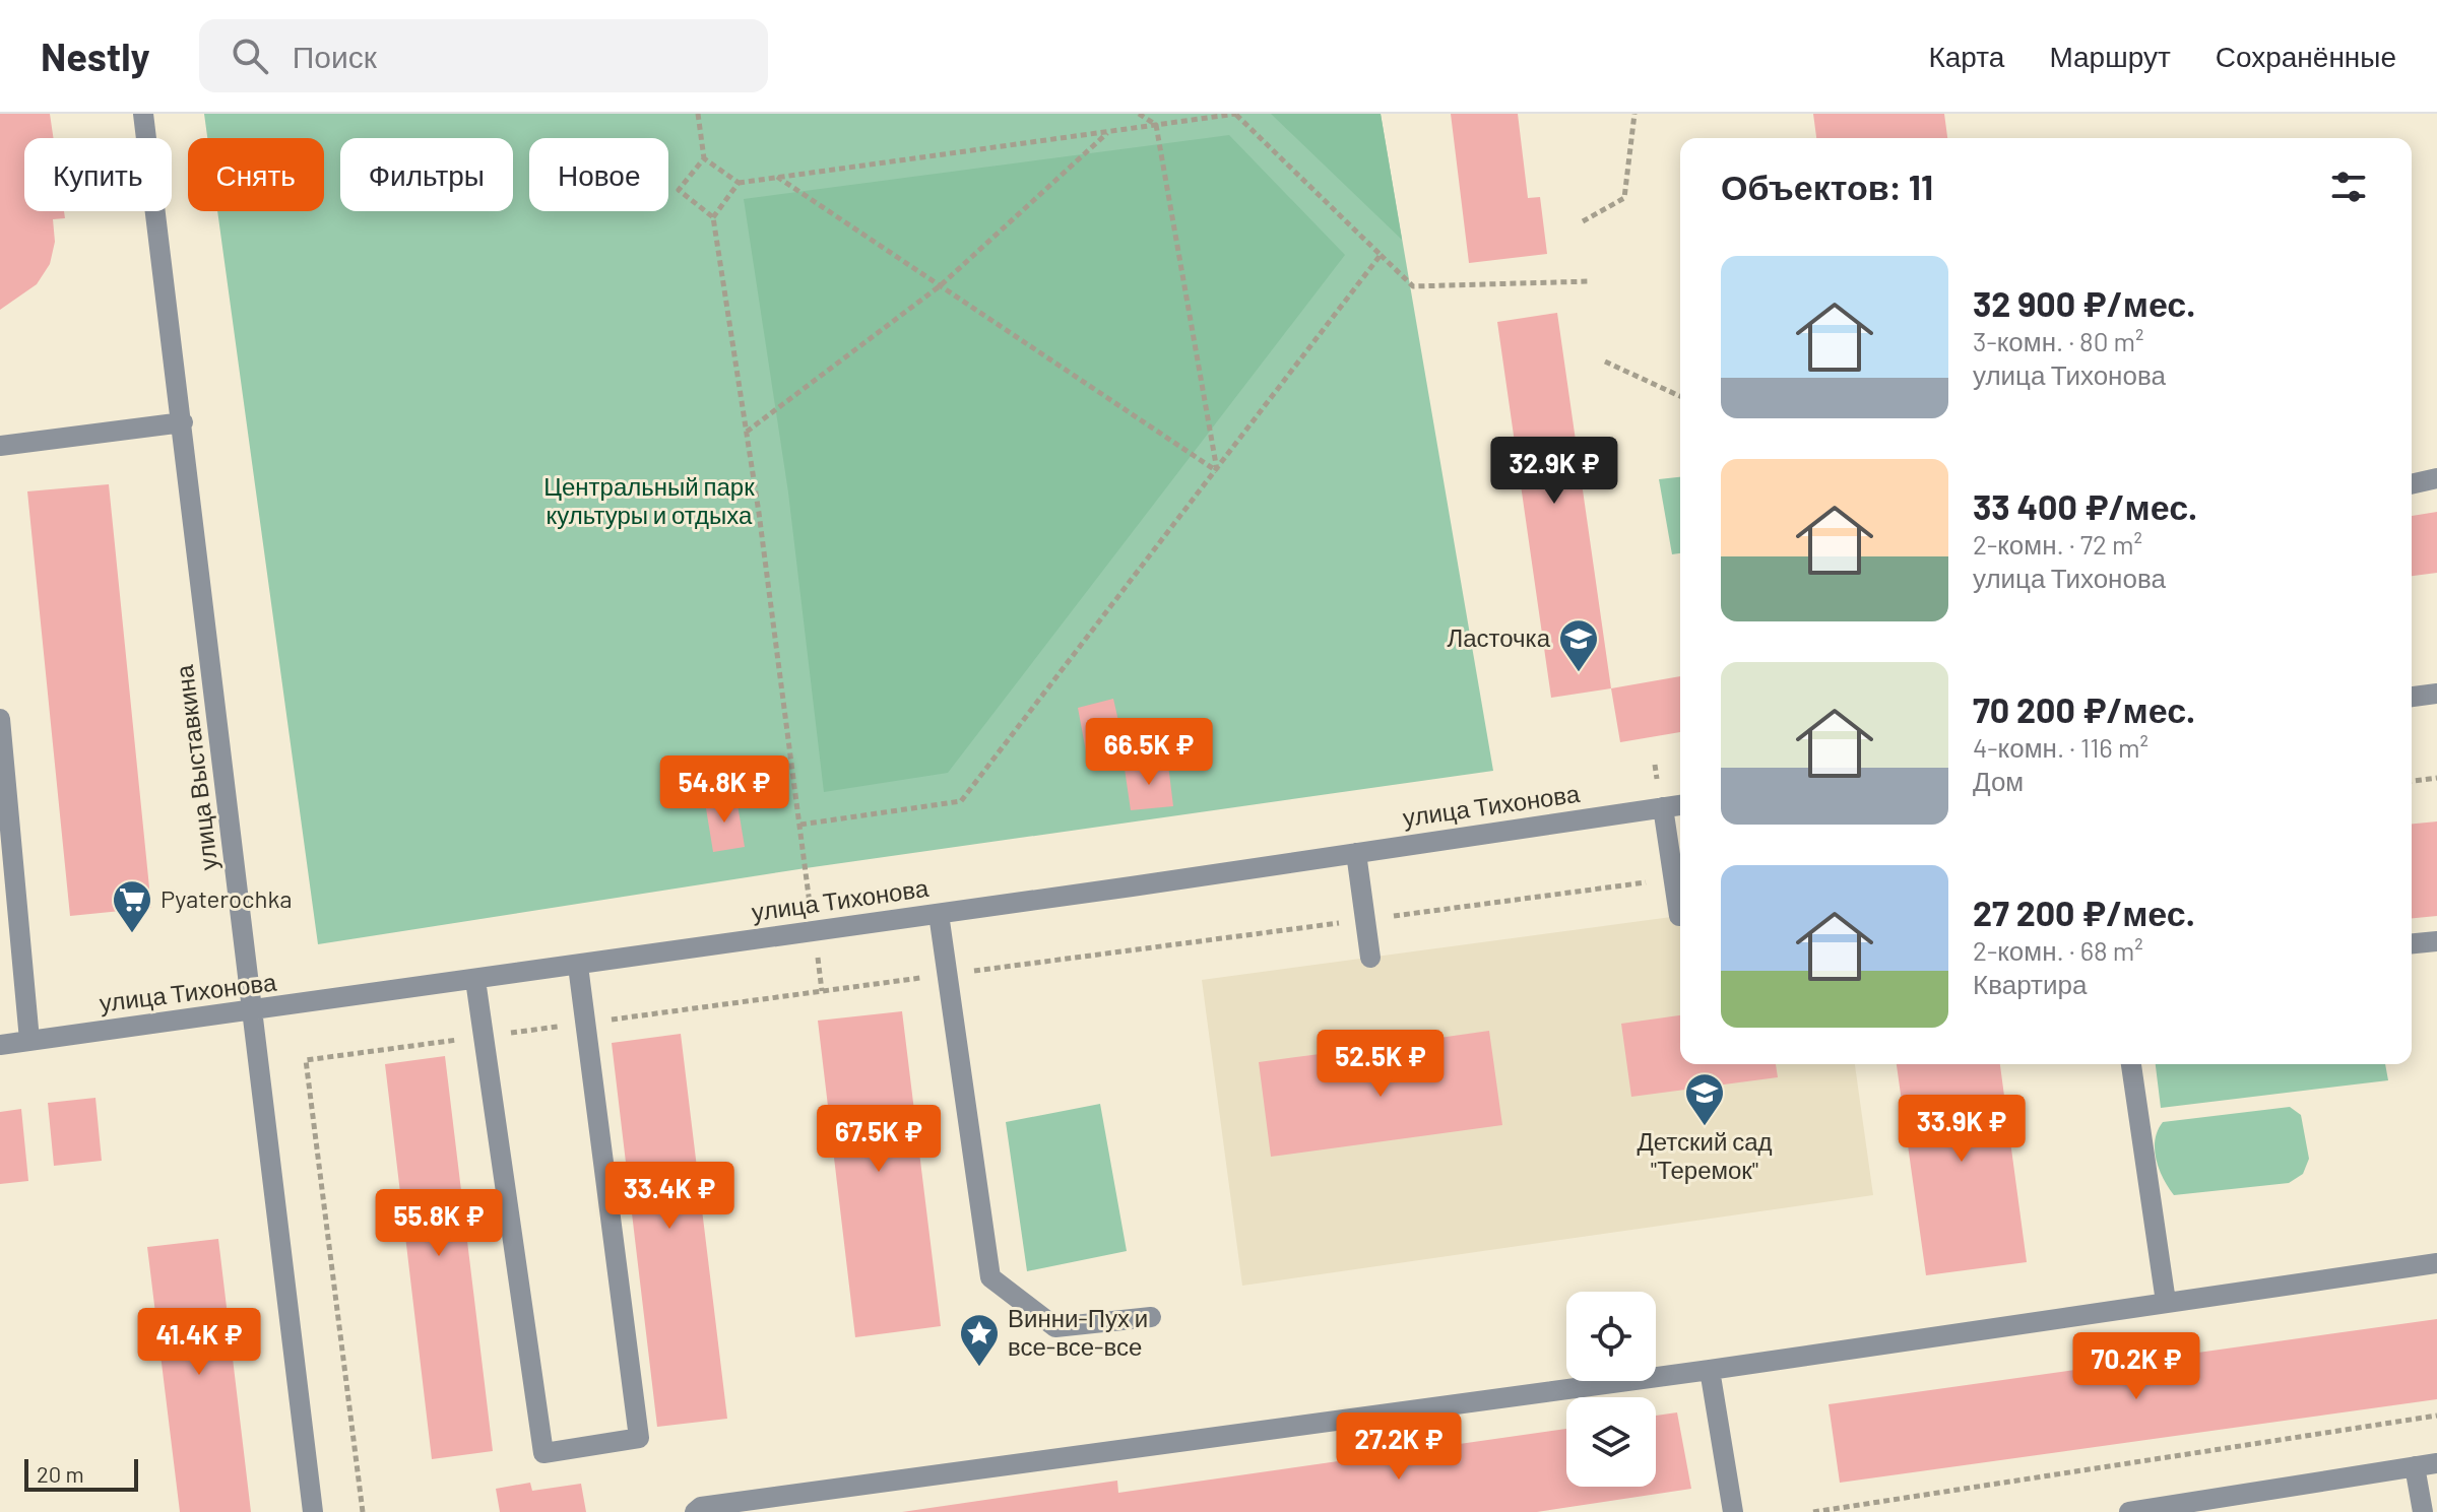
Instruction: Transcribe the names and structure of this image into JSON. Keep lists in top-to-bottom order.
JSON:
{
  "streets": {
    "street": ["улица Выставкина", "улица Тихонова"]
  },
  "crossings": [
    ["улица Выставкина", "улица Тихонова"]
  ],
  "parks": ["Центральный парк культуры и отдыха"],
  "places": {
    "school or university": ["Ласточка", "Детский сад \"Теремок\""],
    "supermarket": ["Pyaterochka"],
    "place": ["Винни-Пух и все-все-все"]
  },
  "scale_bar": "20 m",
  "page": {
    "header": "Nestly",
    "search": "Поиск",
    "nav": ["Карта", "Маршрут", "Сохранённые"],
    "chip": [
      "Купить",
      "Снять",
      "Фильтры",
      "Новое"
    ],
    "heading": "Объектов: 11",
    "list": [
      {
        "name": "32 900 ₽/мес.",
        "note": "3-комн. · 80 m² · улица Тихонова"
      },
      {
        "name": "33 400 ₽/мес.",
        "note": "2-комн. · 72 m² · улица Тихонова"
      },
      {
        "name": "70 200 ₽/мес.",
        "note": "4-комн. · 116 m² · Дом"
      },
      {
        "name": "27 200 ₽/мес.",
        "note": "2-комн. · 68 m² · Квартира"
      }
    ],
    "price": [
      "32.9K ₽",
      "66.5K ₽",
      "54.8K ₽",
      "52.5K ₽",
      "33.9K ₽",
      "67.5K ₽",
      "33.4K ₽",
      "55.8K ₽",
      "41.4K ₽",
      "70.2K ₽",
      "27.2K ₽"
    ],
    "scale": "20 m"
  }
}
